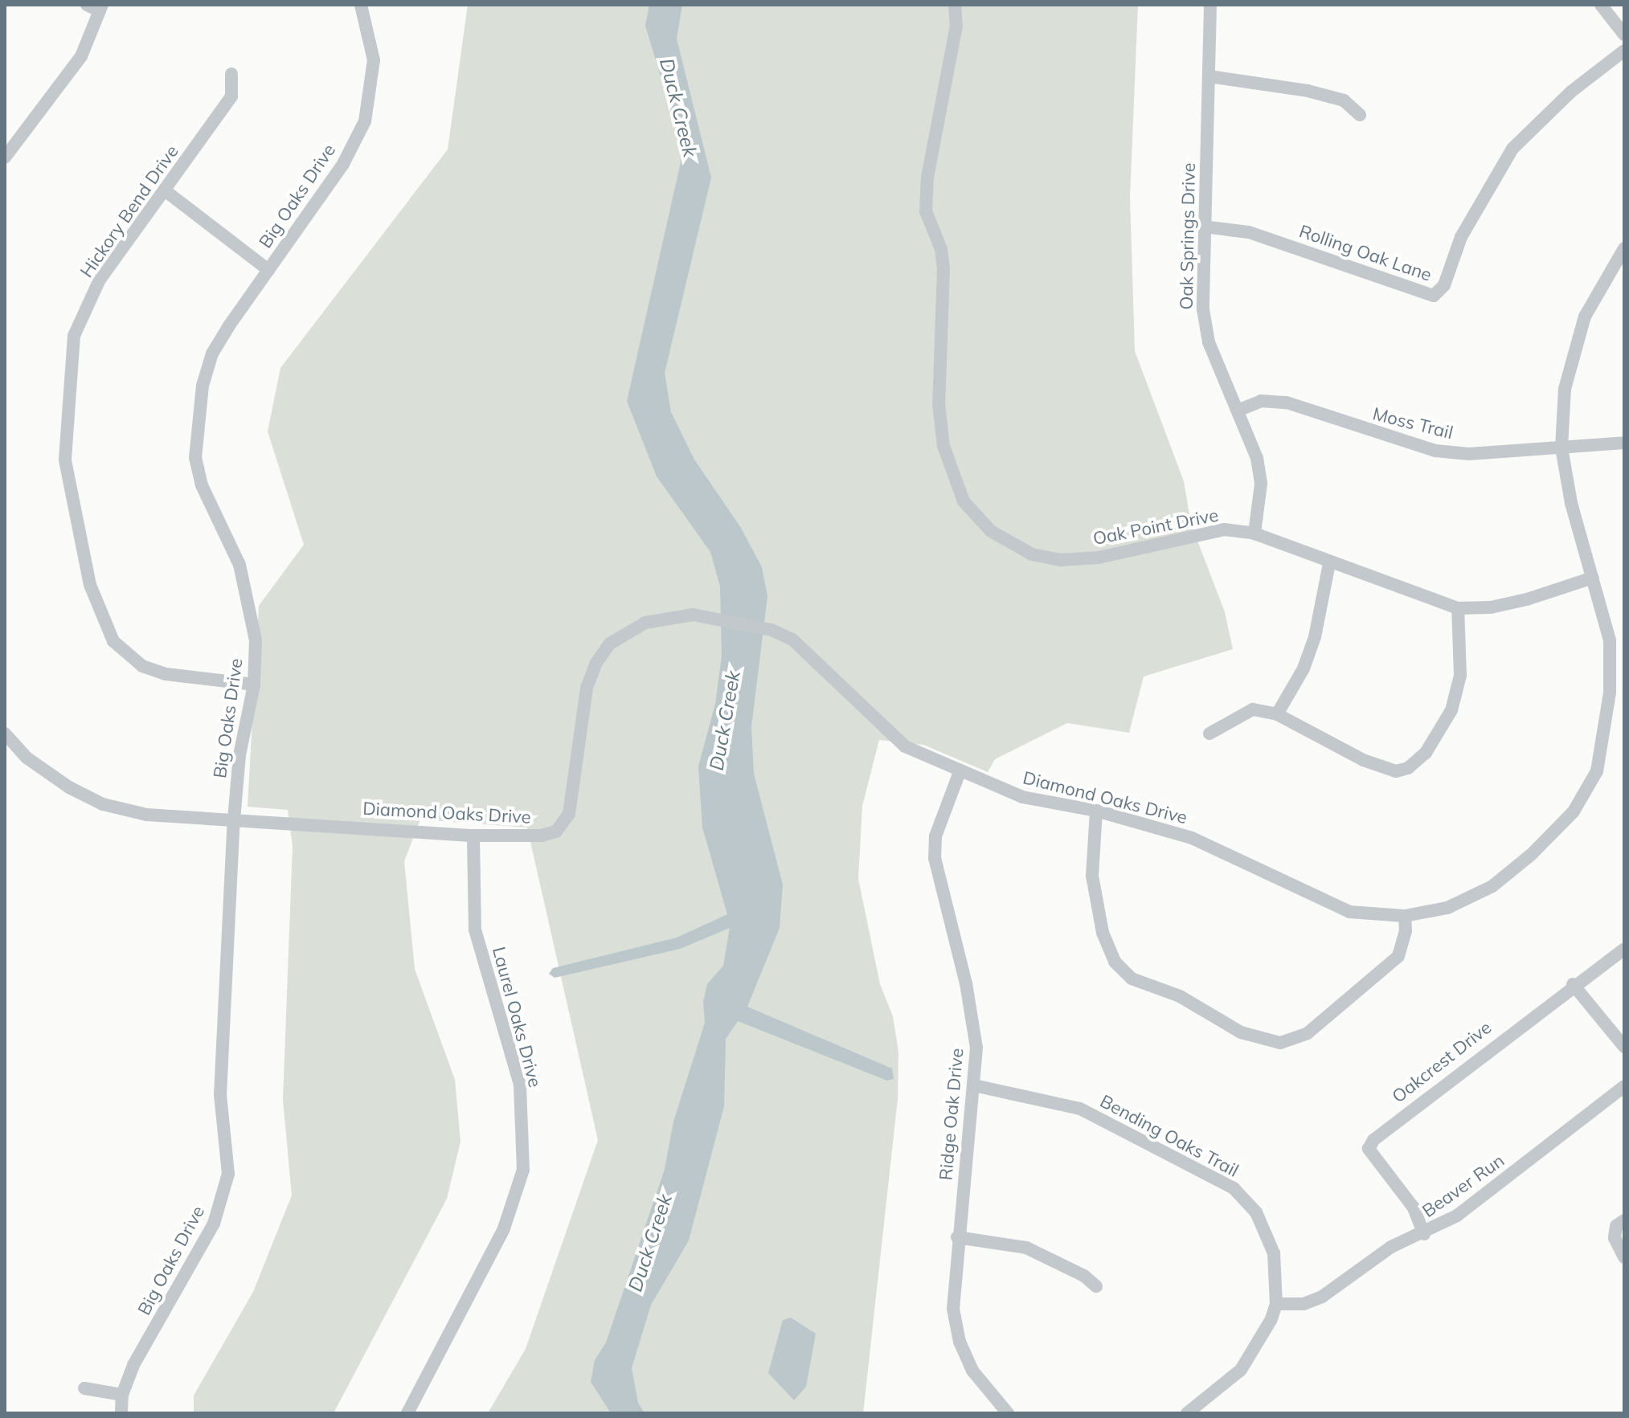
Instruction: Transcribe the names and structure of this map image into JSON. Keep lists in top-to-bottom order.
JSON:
{
  "streets": {
    "street": [
      "Big Oaks Drive",
      "Hickory Bend Drive",
      "Oak Springs Drive",
      "Rolling Oak Lane",
      "Moss Trail",
      "Oak Point Drive",
      "Diamond Oaks Drive",
      "Laurel Oaks Drive",
      "Oakcrest Drive",
      "Ridge Oak Drive",
      "Bending Oaks Trail",
      "Beaver Run"
    ]
  },
  "crossings": [
    ["Big Oaks Drive", "Hickory Bend Drive"],
    ["Big Oaks Drive", "Diamond Oaks Drive"],
    ["Oak Springs Drive", "Rolling Oak Lane"],
    ["Oak Springs Drive", "Moss Trail"],
    ["Oak Springs Drive", "Oak Point Drive"],
    ["Moss Trail", "Diamond Oaks Drive"],
    ["Oak Point Drive", "Diamond Oaks Drive"],
    ["Diamond Oaks Drive", "Laurel Oaks Drive"],
    ["Diamond Oaks Drive", "Ridge Oak Drive"],
    ["Oakcrest Drive", "Beaver Run"],
    ["Ridge Oak Drive", "Bending Oaks Trail"],
    ["Bending Oaks Trail", "Beaver Run"]
  ],
  "water": ["Duck Creek"]
}
